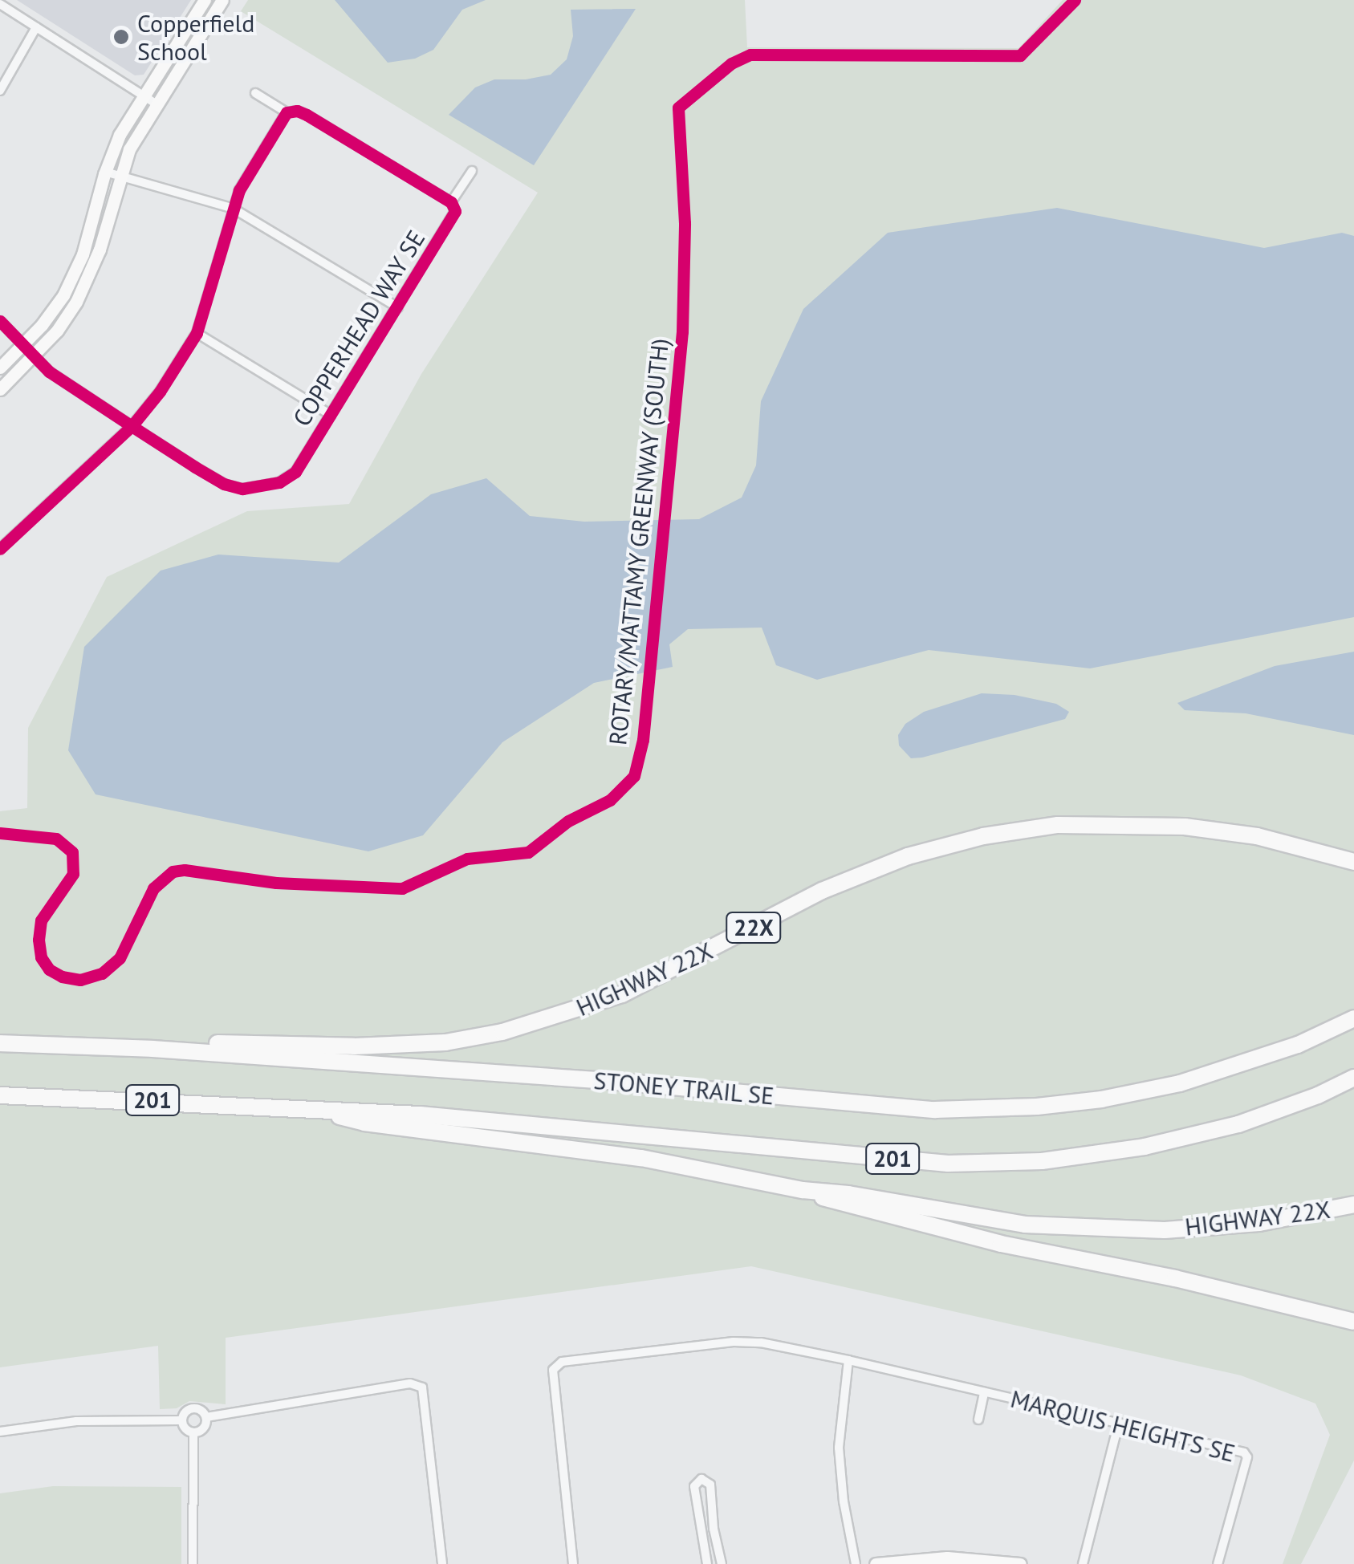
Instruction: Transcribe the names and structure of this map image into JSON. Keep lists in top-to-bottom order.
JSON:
{
  "streets": {
    "highway": [
      "22X",
      "HIGHWAY 22X",
      "STONEY TRAIL SE",
      "201"
    ],
    "street": ["COPPERHEAD WAY SE", "MARQUIS HEIGHTS SE"],
    "cycle path": ["ROTARY/MATTAMY GREENWAY (SOUTH)"]
  },
  "crossings": [
    ["HIGHWAY 22X", "STONEY TRAIL SE"]
  ],
  "places": ["Copperfield School"]
}
